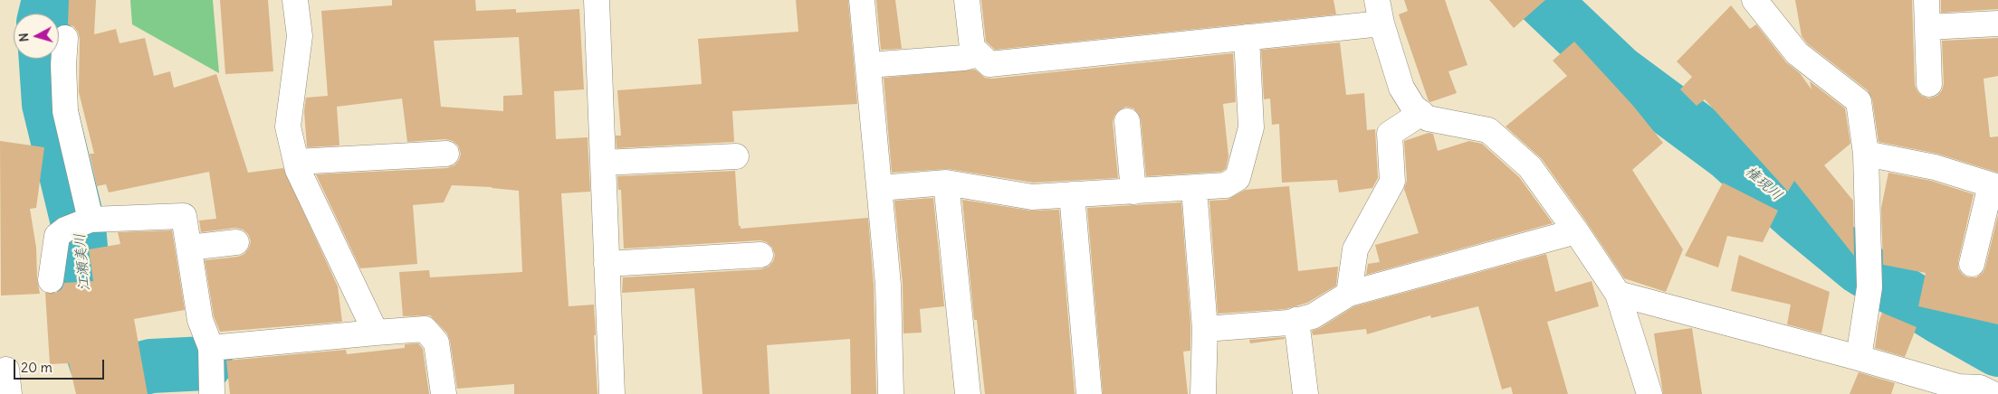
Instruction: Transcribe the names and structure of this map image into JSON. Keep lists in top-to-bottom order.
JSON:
{
  "water": ["権現川", "江瀬美川"],
  "scale_bar": "20 m",
  "north": "left"
}
